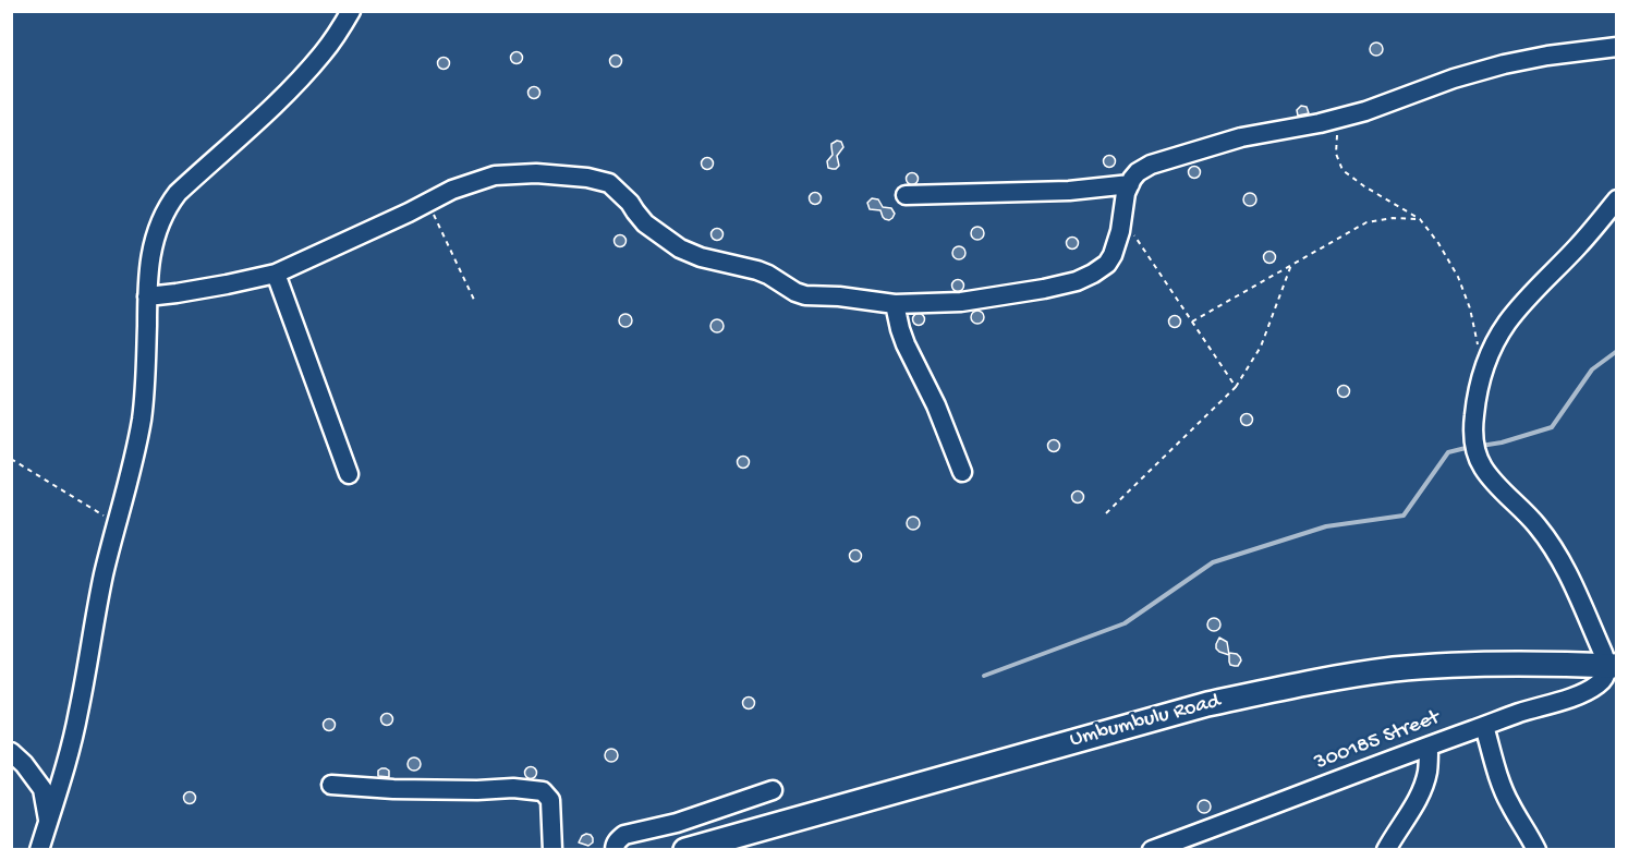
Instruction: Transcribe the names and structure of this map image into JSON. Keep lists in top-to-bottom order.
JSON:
{
  "streets": {
    "main road": ["Umbumbulu Road"],
    "street": ["300185 Street"]
  },
  "crossings": [
    ["Umbumbulu Road", "300185 Street"]
  ]
}
